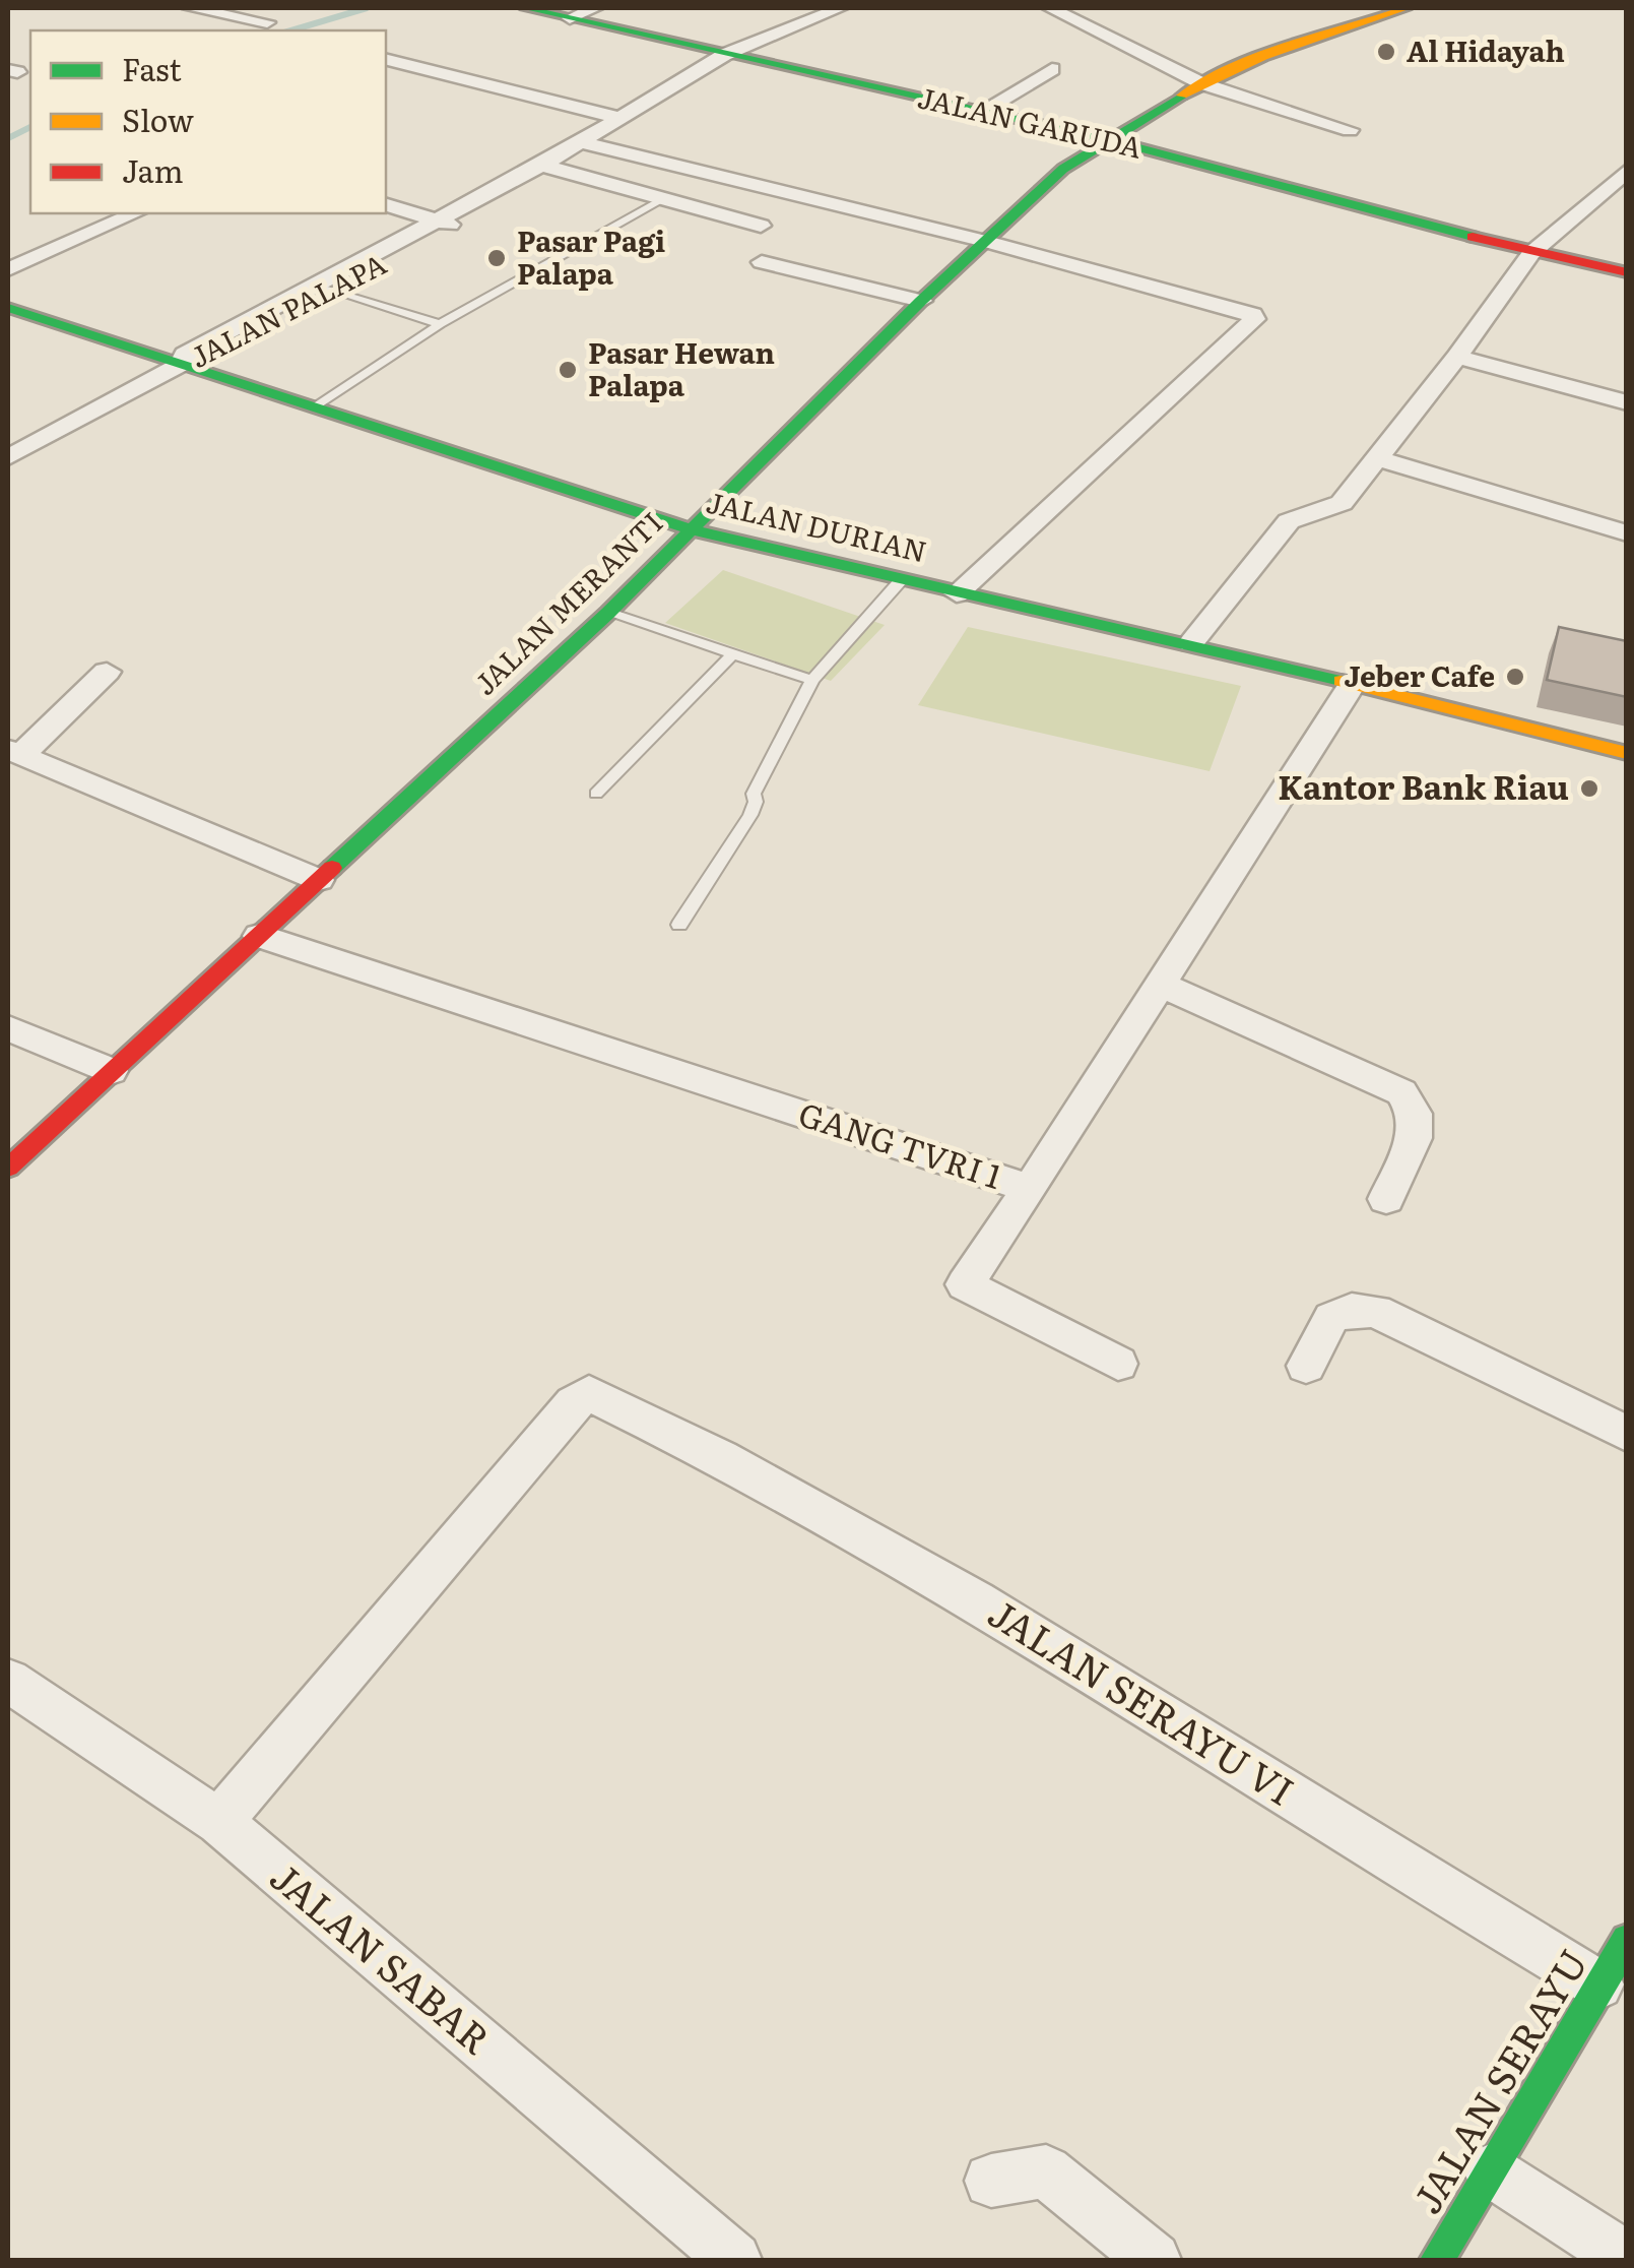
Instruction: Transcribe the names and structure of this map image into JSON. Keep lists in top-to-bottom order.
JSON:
{
  "streets": {
    "street": [
      "JALAN GARUDA",
      "JALAN PALAPA",
      "JALAN DURIAN",
      "JALAN MERANTI",
      "GANG TVRI 1",
      "JALAN SERAYU VI",
      "JALAN SABAR",
      "JALAN SERAYU"
    ]
  },
  "crossings": [
    ["JALAN GARUDA", "JALAN PALAPA"],
    ["JALAN GARUDA", "JALAN MERANTI"],
    ["JALAN PALAPA", "JALAN DURIAN"],
    ["JALAN DURIAN", "JALAN MERANTI"],
    ["JALAN DURIAN", "GANG TVRI 1"],
    ["JALAN MERANTI", "GANG TVRI 1"],
    ["JALAN SERAYU VI", "JALAN SABAR"],
    ["JALAN SERAYU VI", "JALAN SERAYU"]
  ],
  "places": [
    "Al Hidayah",
    "Pasar Pagi Palapa",
    "Pasar Hewan Palapa",
    "Jeber Cafe",
    "Kantor Bank Riau"
  ],
  "legend": ["Fast", "Slow", "Jam"]
}
